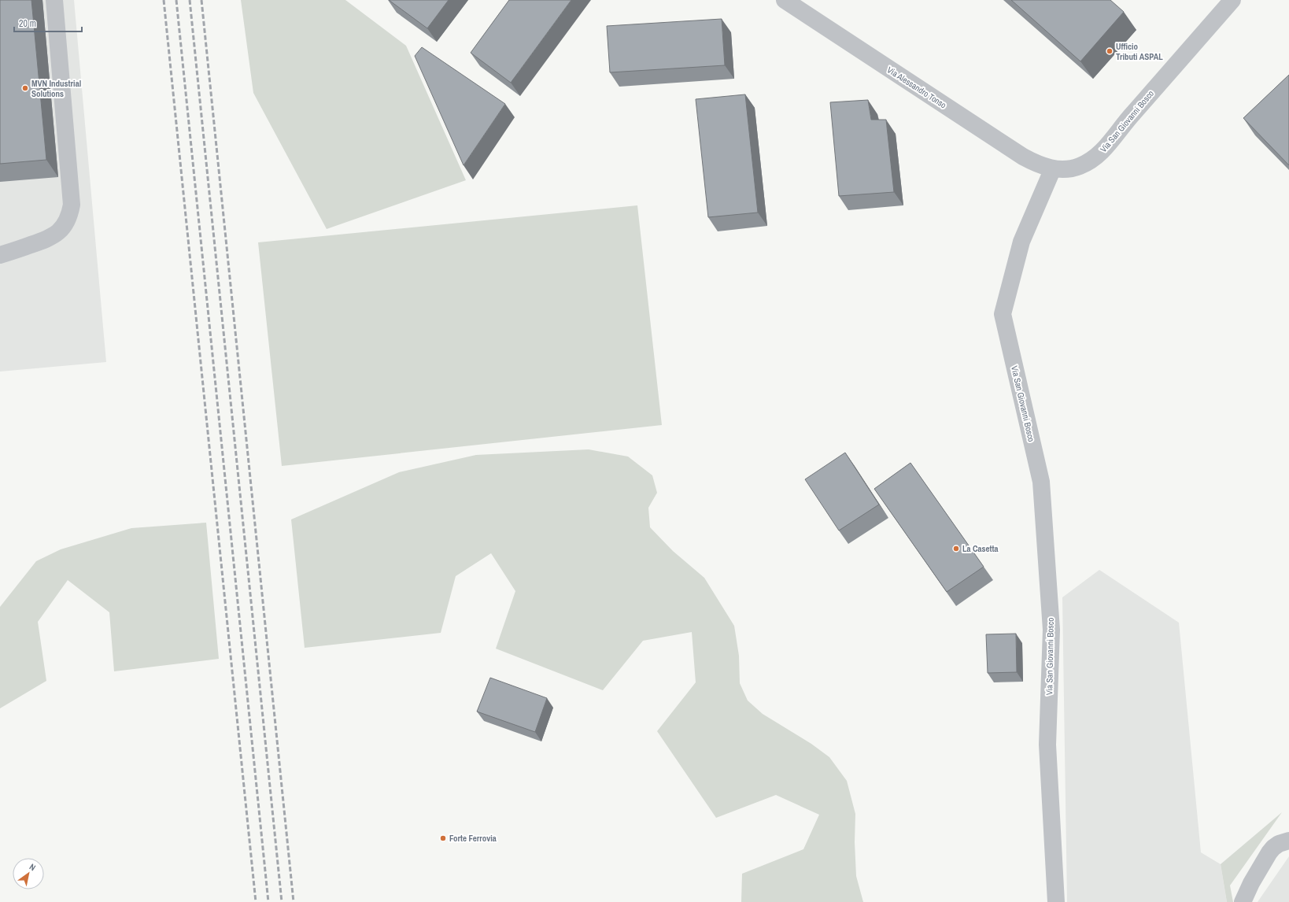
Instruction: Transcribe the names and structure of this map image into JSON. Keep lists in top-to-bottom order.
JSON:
{
  "streets": {
    "street": ["Via Alessandro Tonso", "Via San Giovanni Bosco"]
  },
  "crossings": [
    ["Via Alessandro Tonso", "Via San Giovanni Bosco"]
  ],
  "places": [
    "Ufficio Tributi ASPAL",
    "MVN Industrial Solutions",
    "La Casetta",
    "Forte Ferrovia"
  ],
  "scale_bar": "20 m",
  "north": "top right"
}
